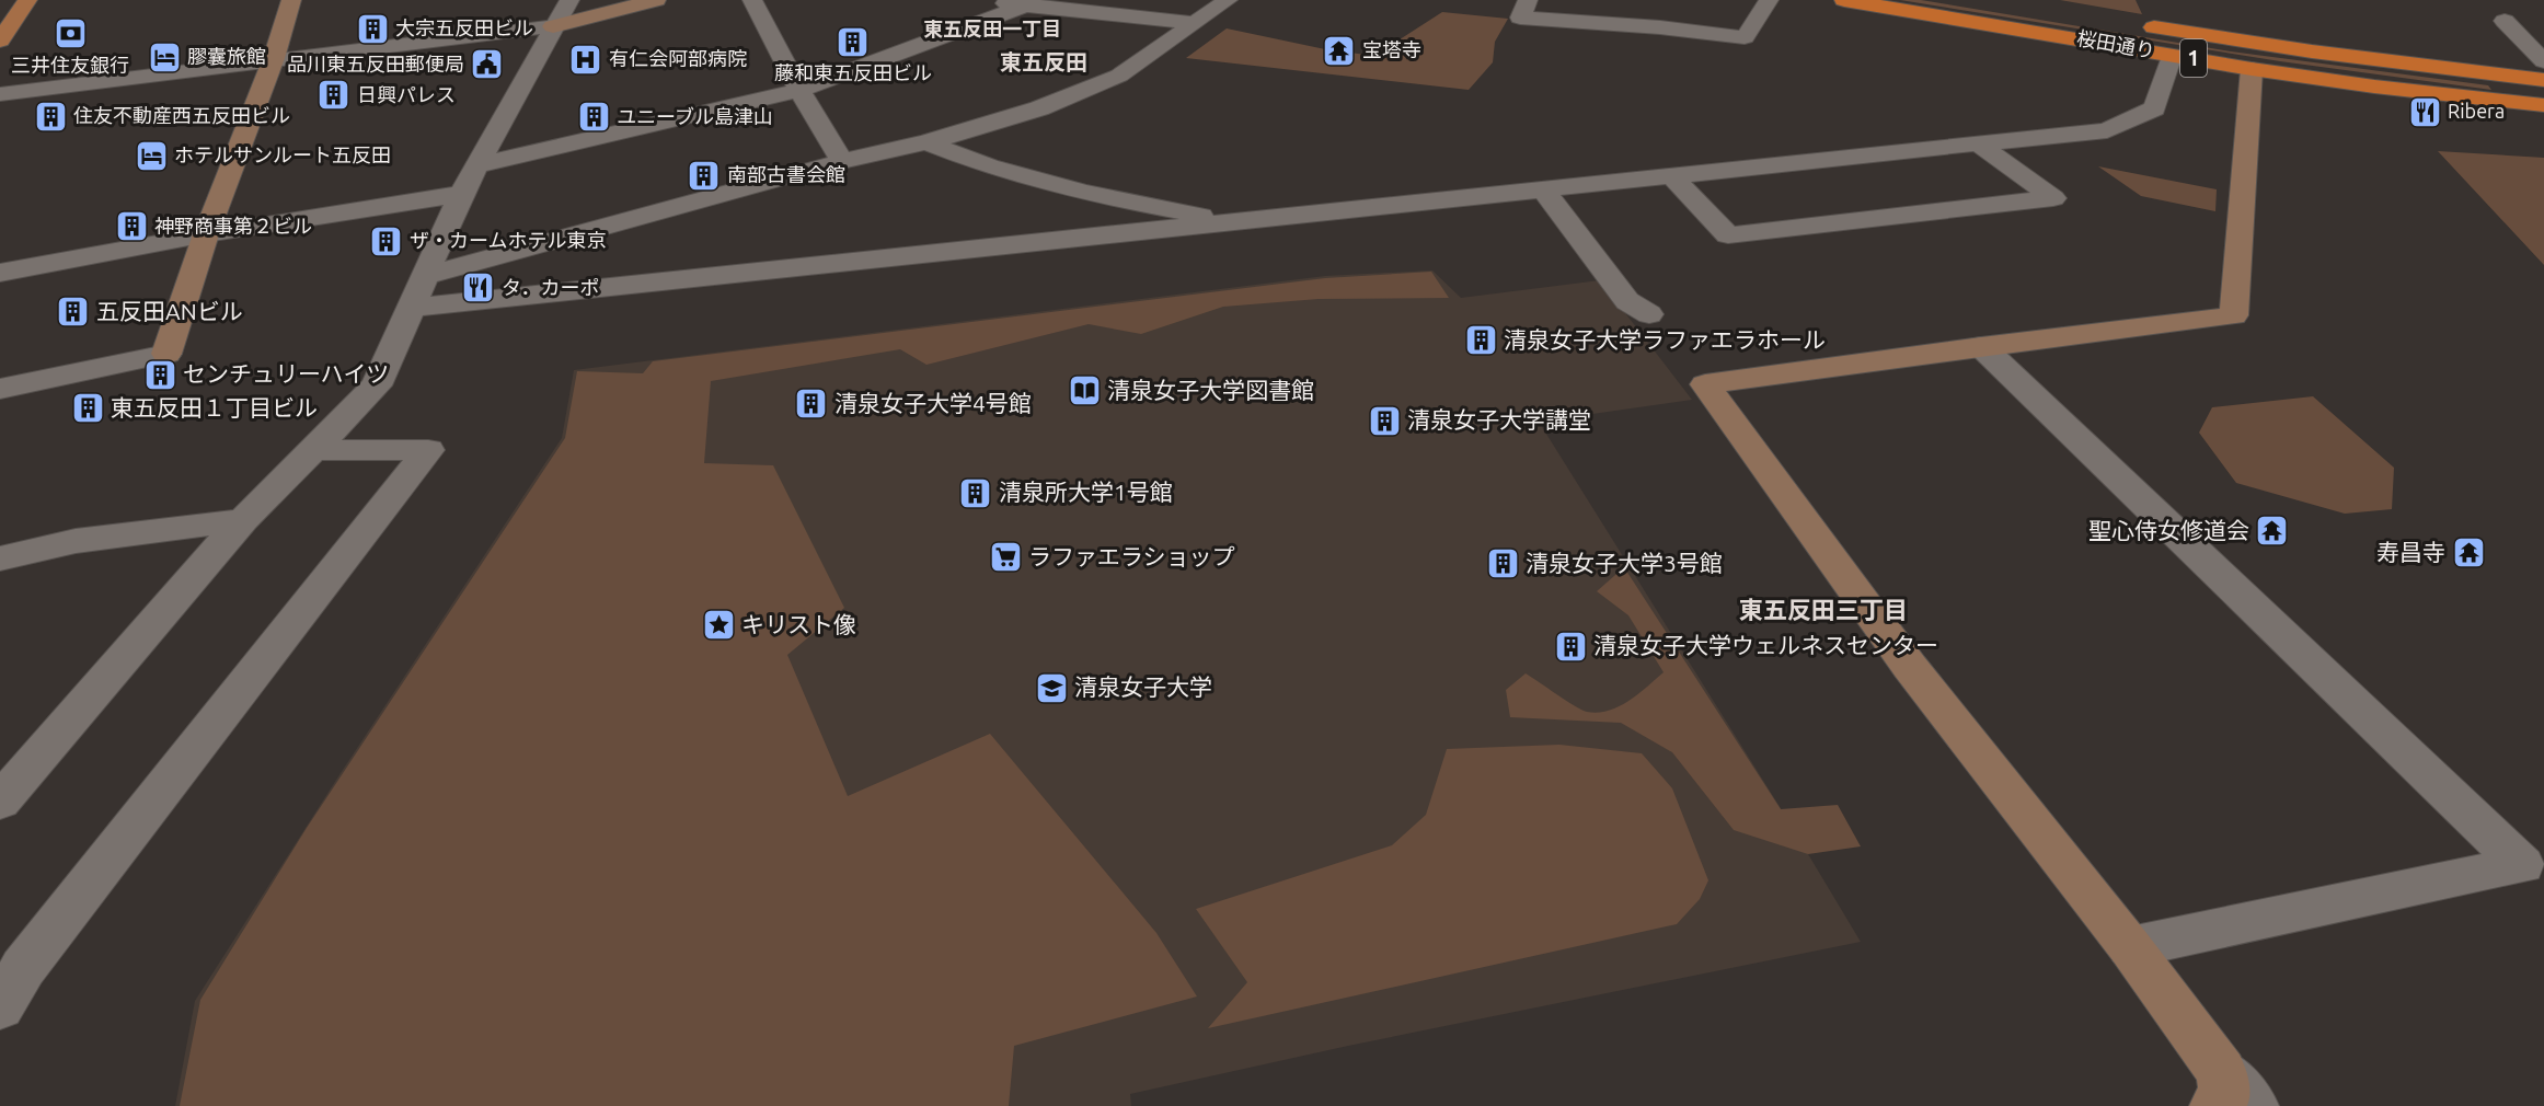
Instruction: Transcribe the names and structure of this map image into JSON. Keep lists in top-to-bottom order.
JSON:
{
  "streets": {
    "highway": ["桜田通り", "1"]
  },
  "districts": ["東五反田一丁目", "東五反田", "東五反田三丁目"],
  "places": {
    "building": [
      "大宗五反田ビル",
      "藤和東五反田ビル",
      "日興パレス",
      "住友不動産西五反田ビル",
      "ユニーブル島津山",
      "南部古書会館",
      "神野商事第２ビル",
      "ザ・カームホテル東京",
      "五反田ANビル",
      "清泉女子大学ラファエラホール",
      "センチュリーハイツ",
      "清泉女子大学4号館",
      "東五反田１丁目ビル",
      "清泉女子大学講堂",
      "清泉所大学1号館",
      "清泉女子大学3号館",
      "清泉女子大学ウェルネスセンター"
    ],
    "bank": ["三井住友銀行"],
    "temple": ["宝塔寺", "聖心侍女修道会", "寿昌寺"],
    "hotel": ["膠囊旅館", "ホテルサンルート五反田"],
    "hospital": ["有仁会阿部病院"],
    "public building": ["品川東五反田郵便局"],
    "restaurant": ["Ribera", "タ．カーポ"],
    "library": ["清泉女子大学図書館"],
    "supermarket": ["ラファエラショップ"],
    "place": ["キリスト像"],
    "school or university": ["清泉女子大学"]
  }
}
